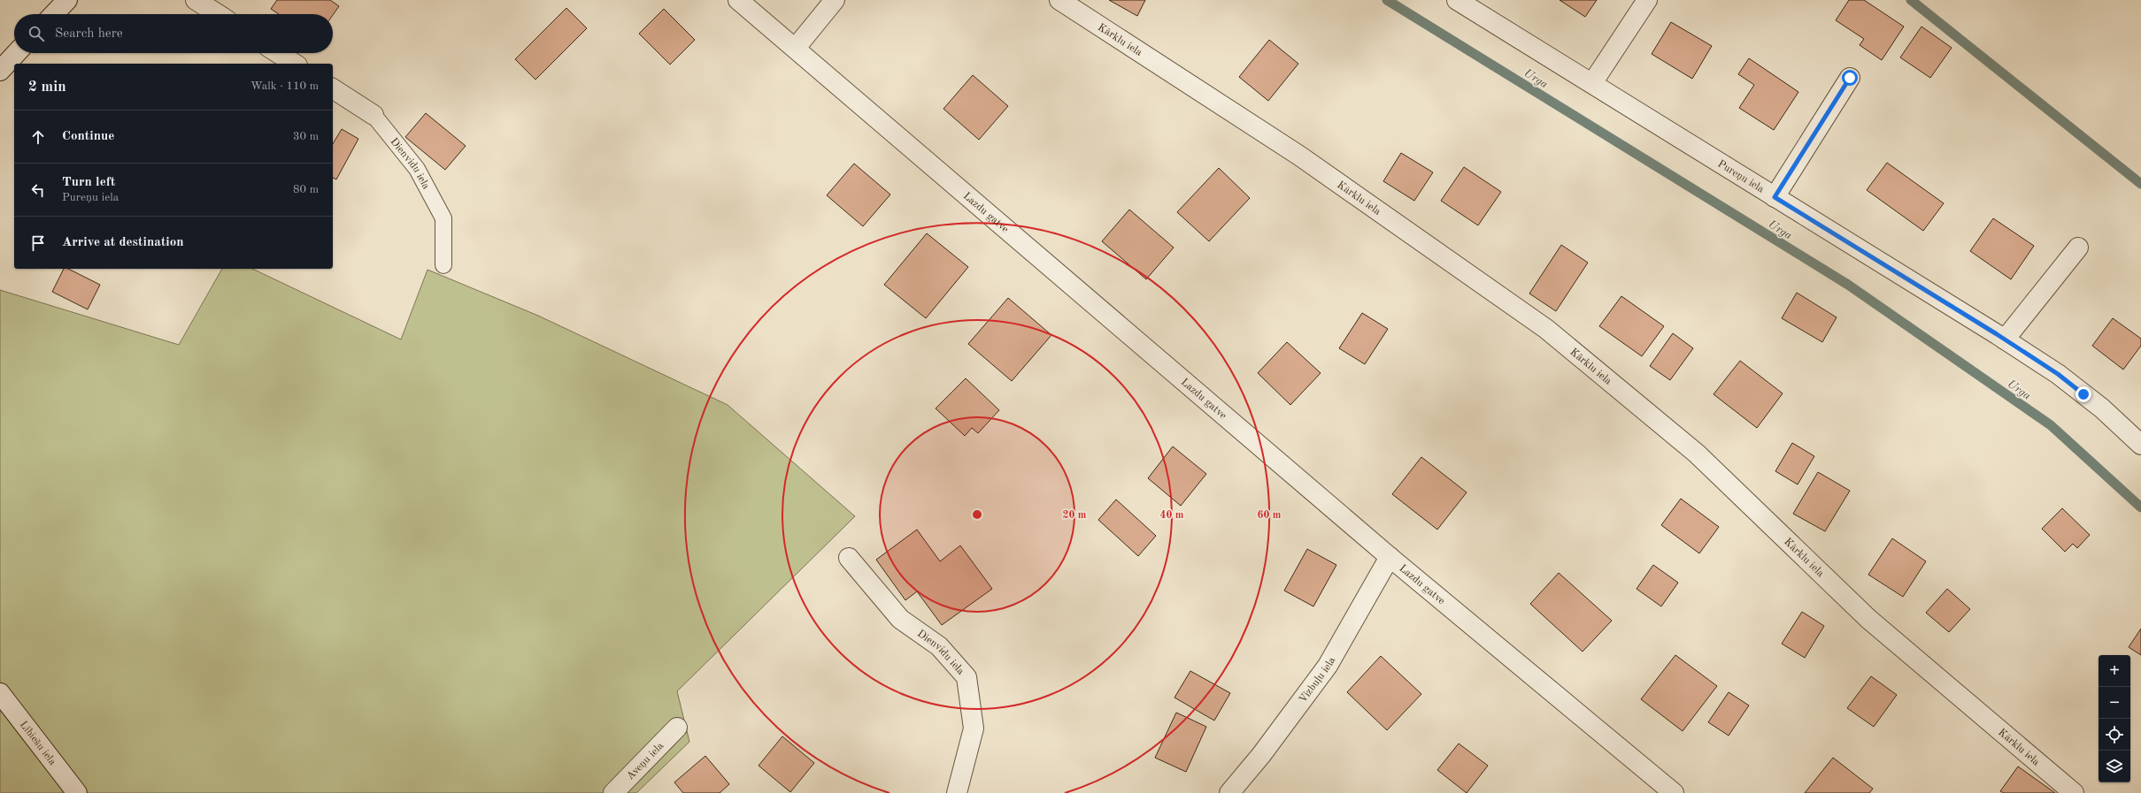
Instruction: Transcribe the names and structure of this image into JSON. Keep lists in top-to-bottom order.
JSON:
{
  "streets": {
    "street": [
      "Kārklu iela",
      "Dienvidu iela",
      "Pureņu iela",
      "Lazdu gatve",
      "Vizbuļu iela",
      "Lībiešu iela",
      "Aveņu iela"
    ]
  },
  "crossings": [
    ["Lazdu gatve", "Vizbuļu iela"]
  ],
  "water": ["Urga"],
  "page": {
    "search": "Search here",
    "heading": ["2 min", "Walk · 110 m"],
    "list": [
      ["Continue", "30 m"],
      ["Turn left", "Pureņu iela", "80 m"],
      "Arrive at destination"
    ],
    "map_buttons": ["+", "−"]
  },
  "rings": ["20 m", "40 m", "60 m"]
}
